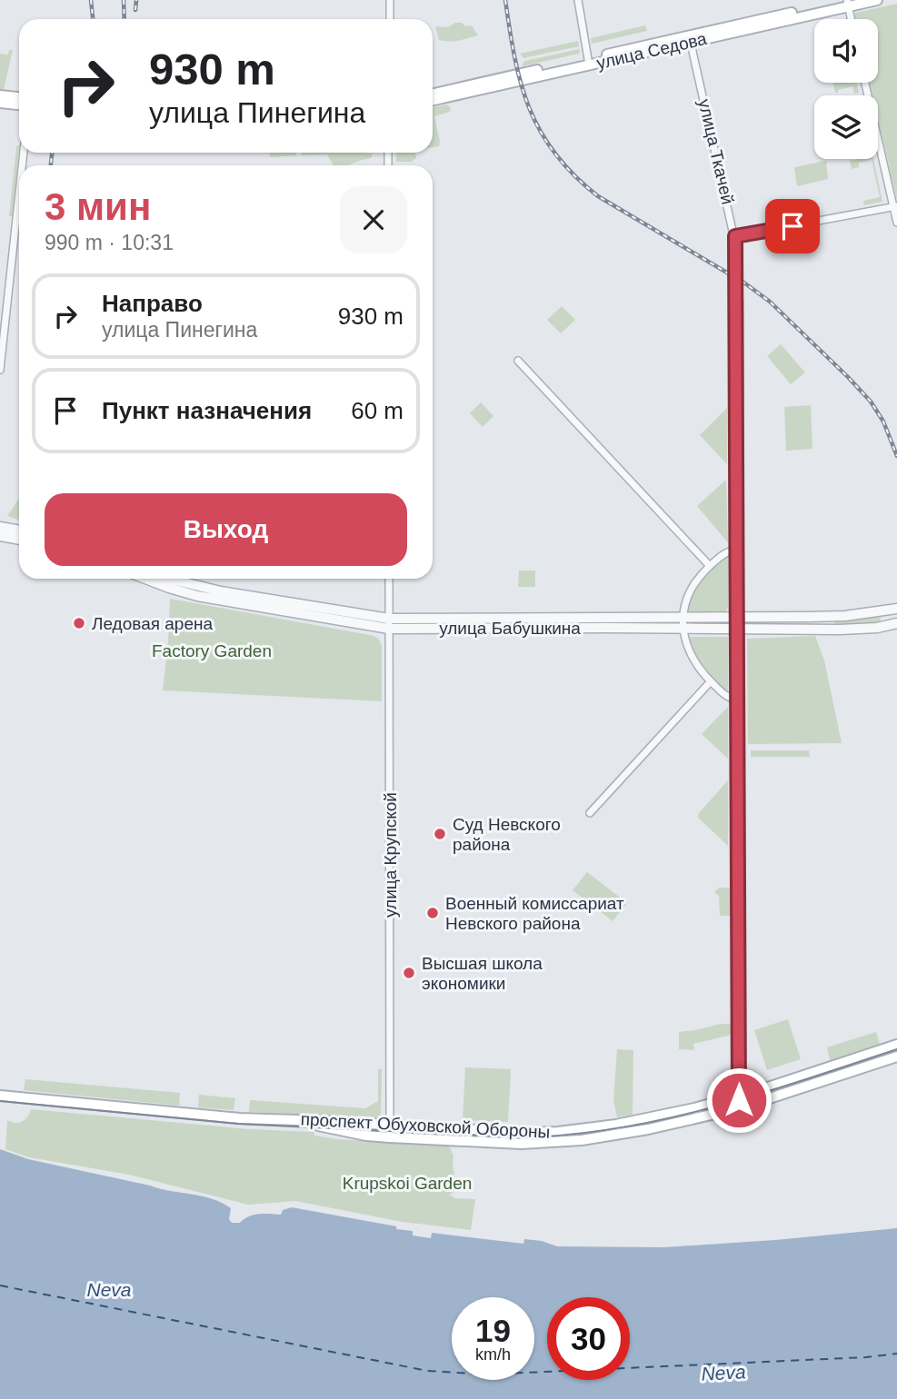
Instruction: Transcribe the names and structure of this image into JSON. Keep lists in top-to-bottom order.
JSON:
{
  "streets": {
    "main road": ["улица Седова", "проспект Обуховской Обороны"],
    "street": ["улица Ткачей", "улица Бабушкина", "улица Крупской"]
  },
  "crossings": [
    ["улица Седова", "улица Ткачей"],
    ["улица Ткачей", "улица Бабушкина"],
    ["улица Ткачей", "проспект Обуховской Обороны"],
    ["улица Бабушкина", "улица Крупской"],
    ["улица Крупской", "проспект Обуховской Обороны"]
  ],
  "water": ["Neva"],
  "parks": ["Factory Garden", "Krupskoi Garden"],
  "places": [
    "Ледовая арена",
    "Суд Невского района",
    "Военный комиссариат Невского района",
    "Высшая школа экономики"
  ],
  "page": {
    "turn": ["930 m", "улица Пинегина"],
    "heading": ["3 мин", "990 m · 10:31"],
    "list": [
      {
        "name": "Направо",
        "note": "улица Пинегина",
        "value": "930 m"
      },
      {
        "name": "Пункт назначения",
        "value": "60 m"
      }
    ],
    "buttons": "Выход",
    "speed": "19 km/h",
    "limit": "30"
  }
}
